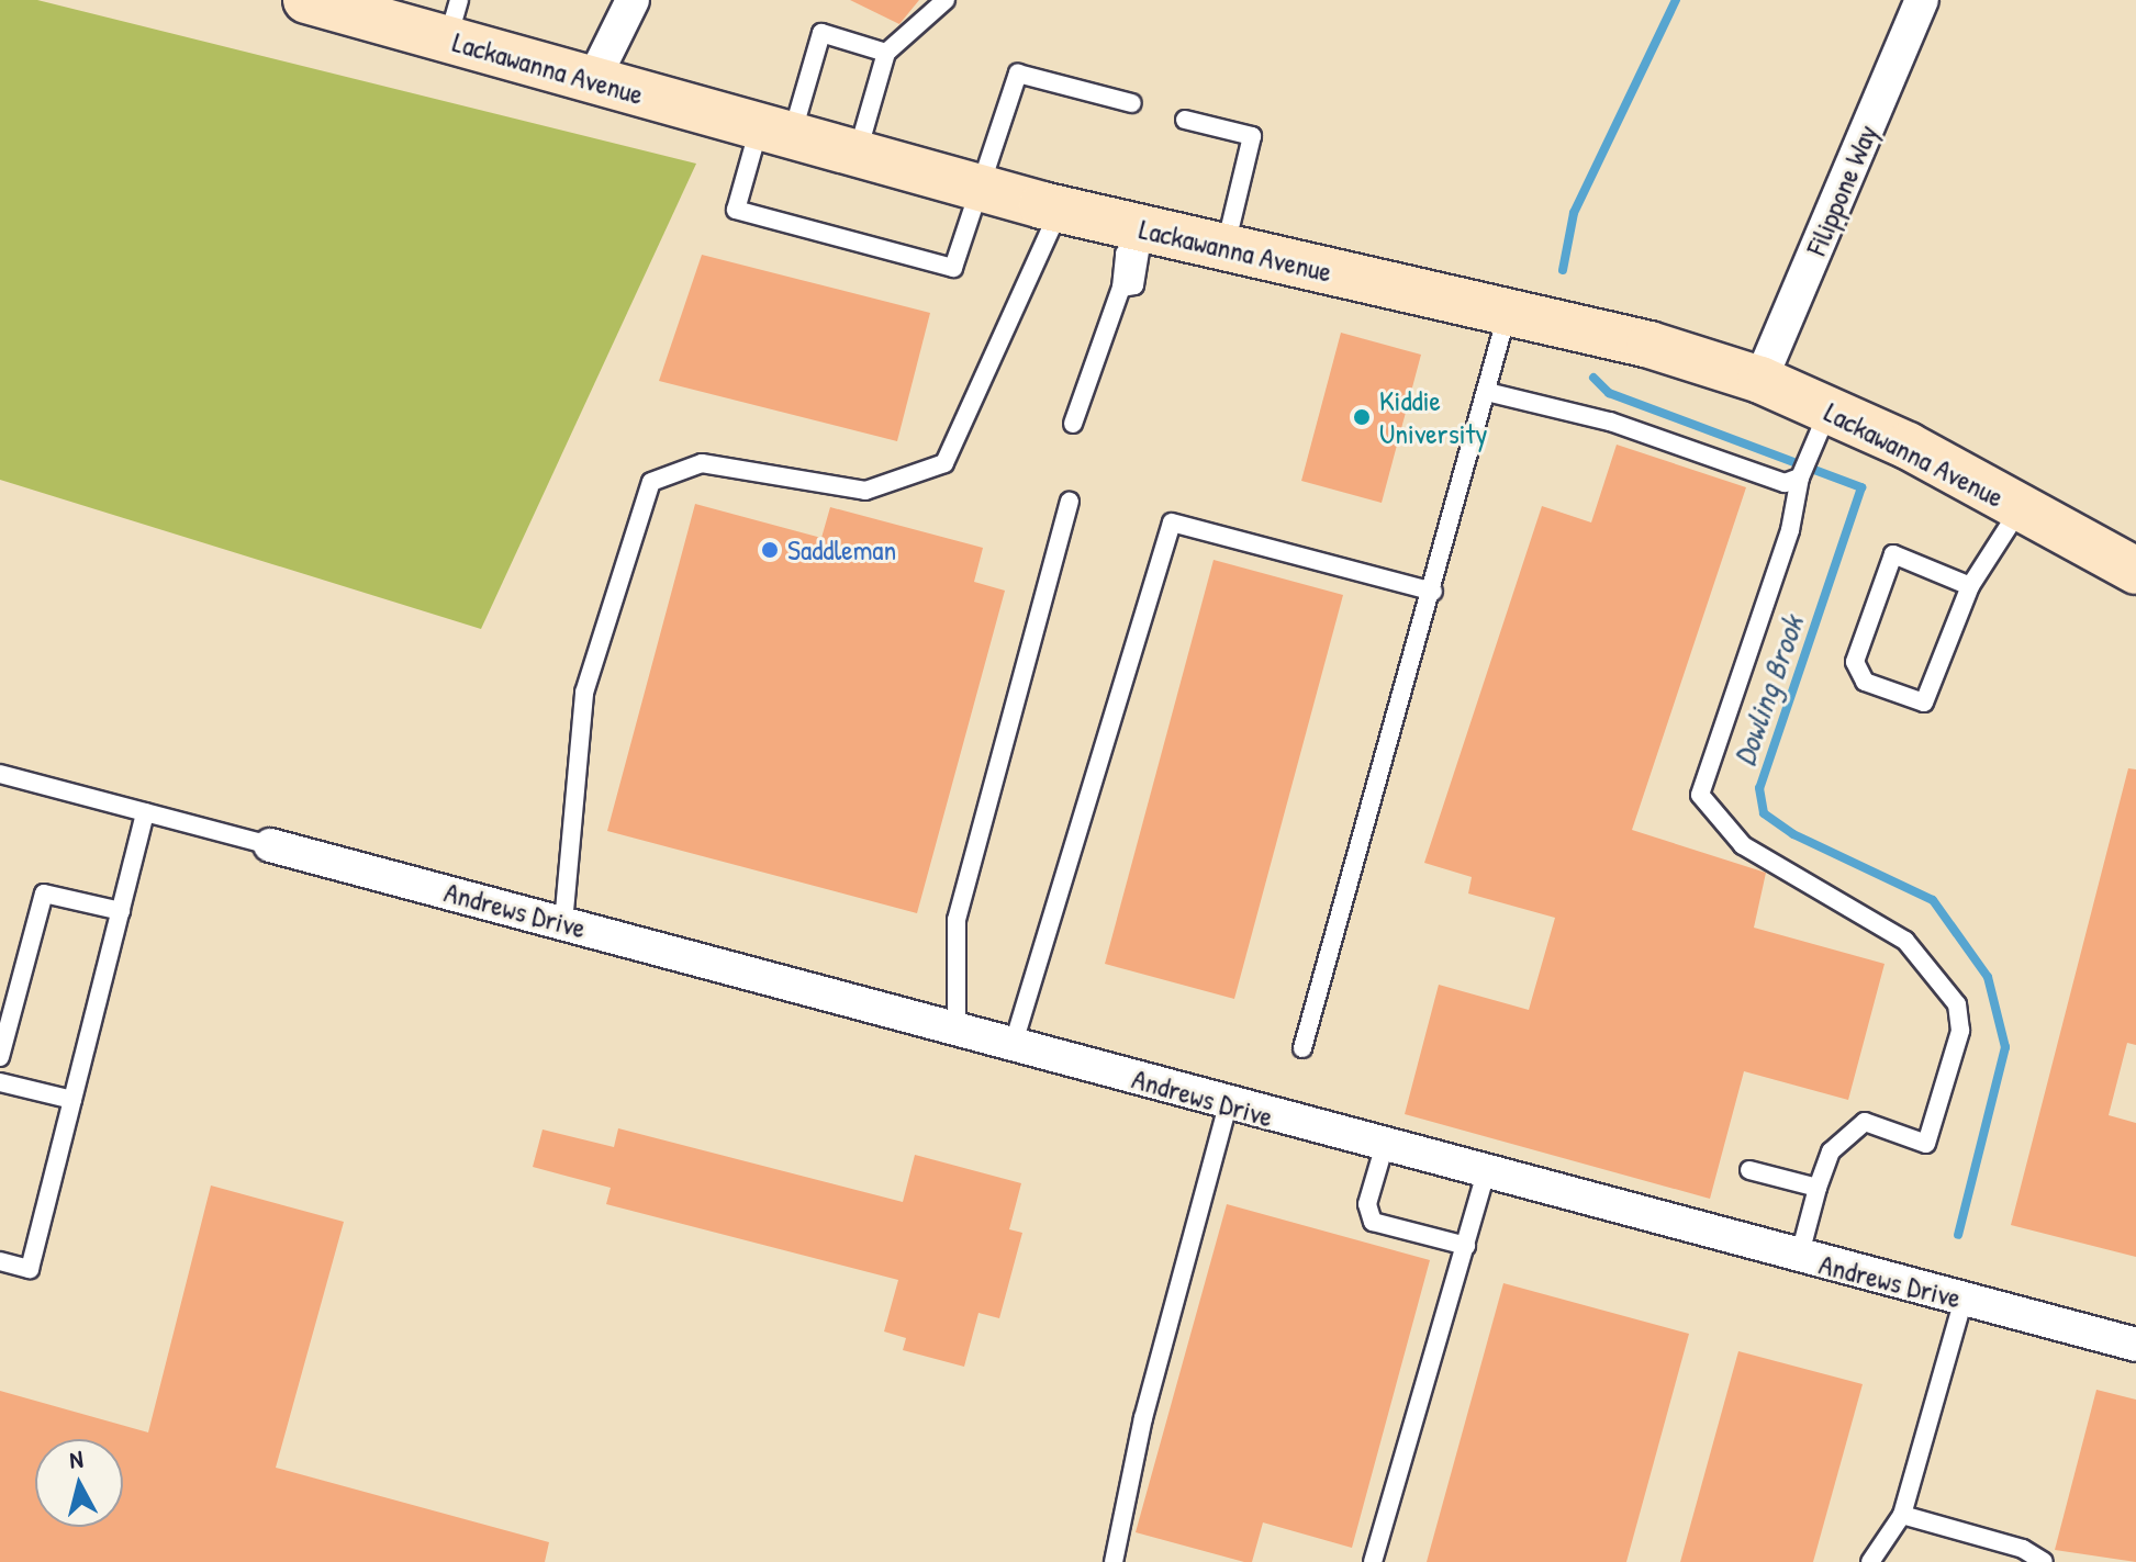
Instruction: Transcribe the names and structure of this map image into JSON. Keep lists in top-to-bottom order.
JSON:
{
  "streets": {
    "street": ["Lackawanna Avenue", "Filippone Way", "Andrews Drive"]
  },
  "crossings": [
    ["Lackawanna Avenue", "Filippone Way"]
  ],
  "water": ["Dowling Brook"],
  "places": ["Kiddie University", "Saddleman"],
  "north": "top"
}
